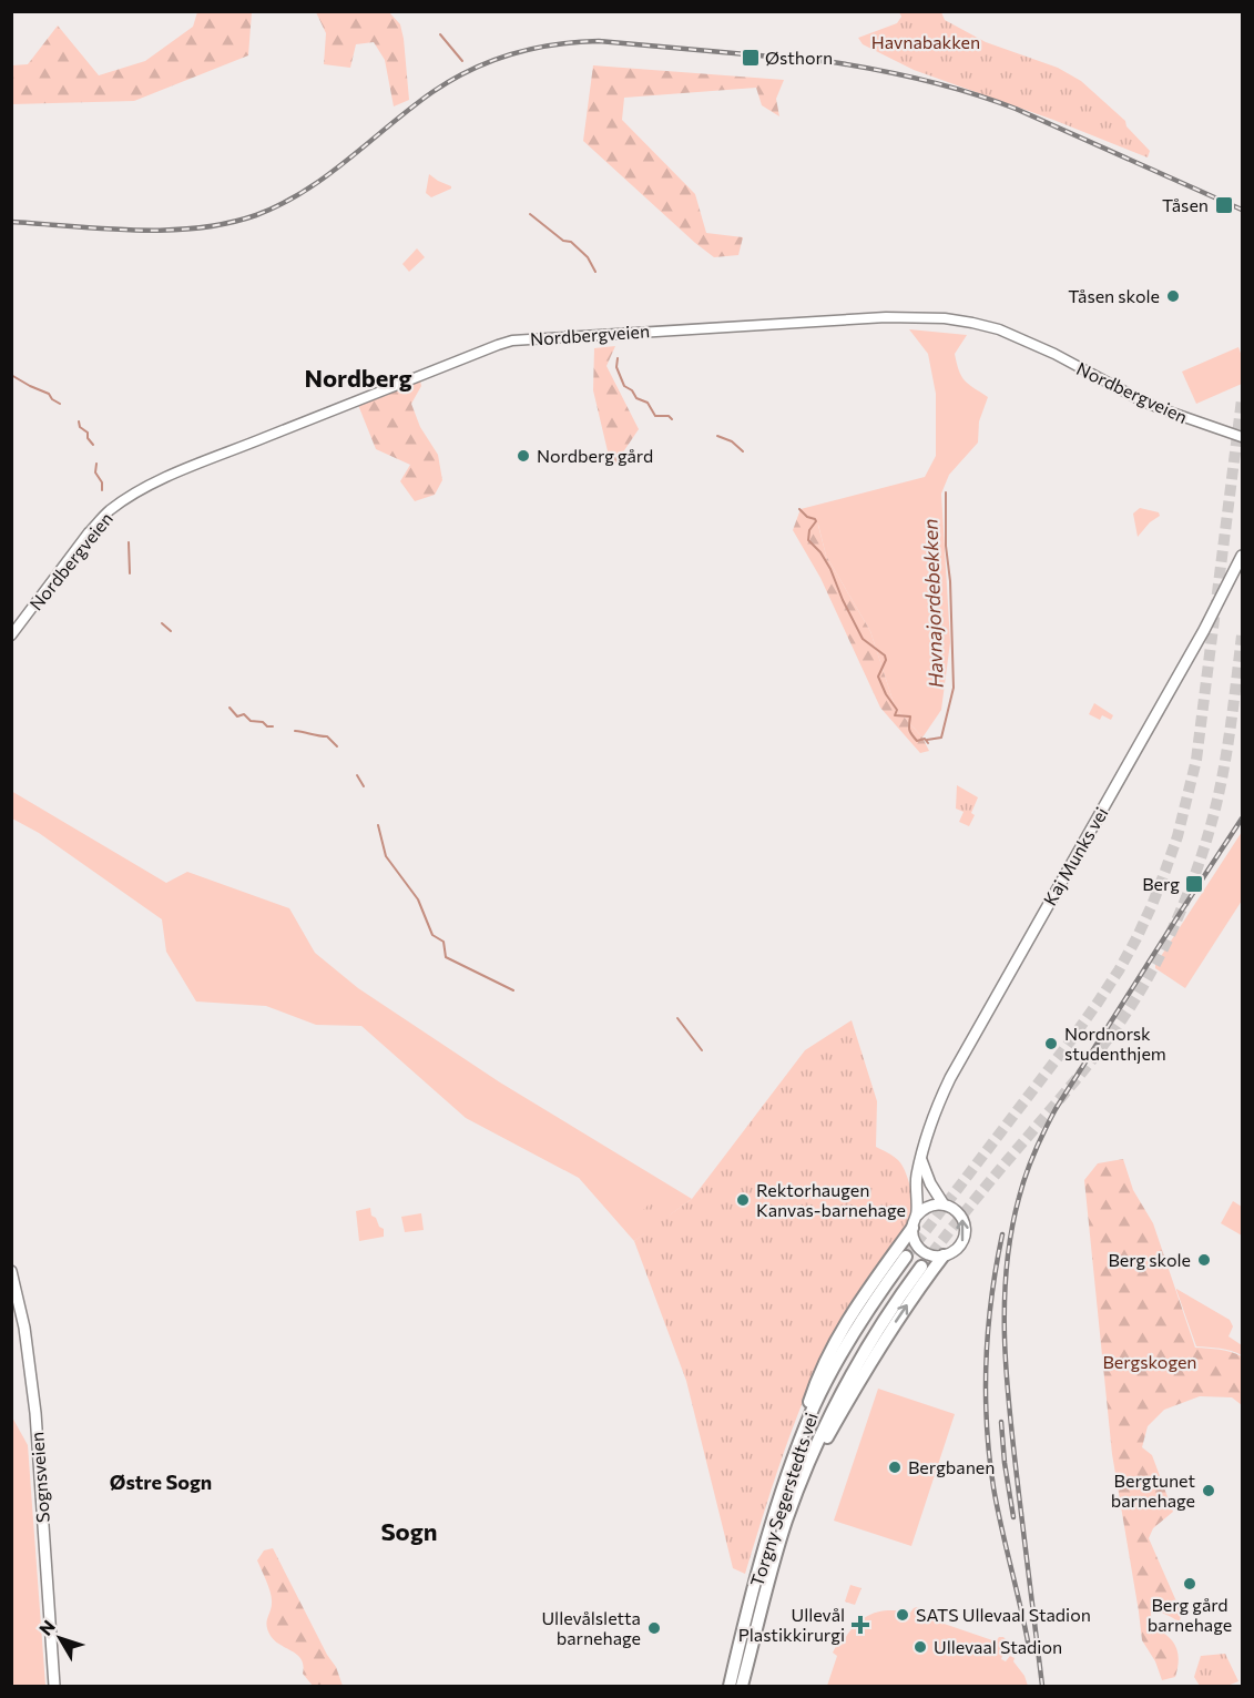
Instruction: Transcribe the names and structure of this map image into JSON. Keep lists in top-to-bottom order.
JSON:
{
  "streets": {
    "highway": ["Torgny Segerstedts vei"],
    "main road": ["Kaj Munks vei", "Sognsveien"],
    "street": ["Nordbergveien"]
  },
  "districts": ["Nordberg", "Østre Sogn", "Sogn"],
  "water": ["Havnajordebekken"],
  "parks": ["Havnabakken", "Bergskogen"],
  "places": {
    "transit": ["Østhorn", "Tåsen", "Berg"],
    "other": [
      "Tåsen skole",
      "Nordberg gård",
      "Nordnorsk studenthjem",
      "Rektorhaugen Kanvas-barnehage",
      "Berg skole",
      "Bergbanen",
      "Bergtunet barnehage",
      "Berg gård barnehage",
      "SATS Ullevaal Stadion",
      "Ullevålsletta barnehage",
      "Ullevaal Stadion"
    ],
    "health": ["Ullevål Plastikkirurgi"]
  },
  "north": "top left"
}
